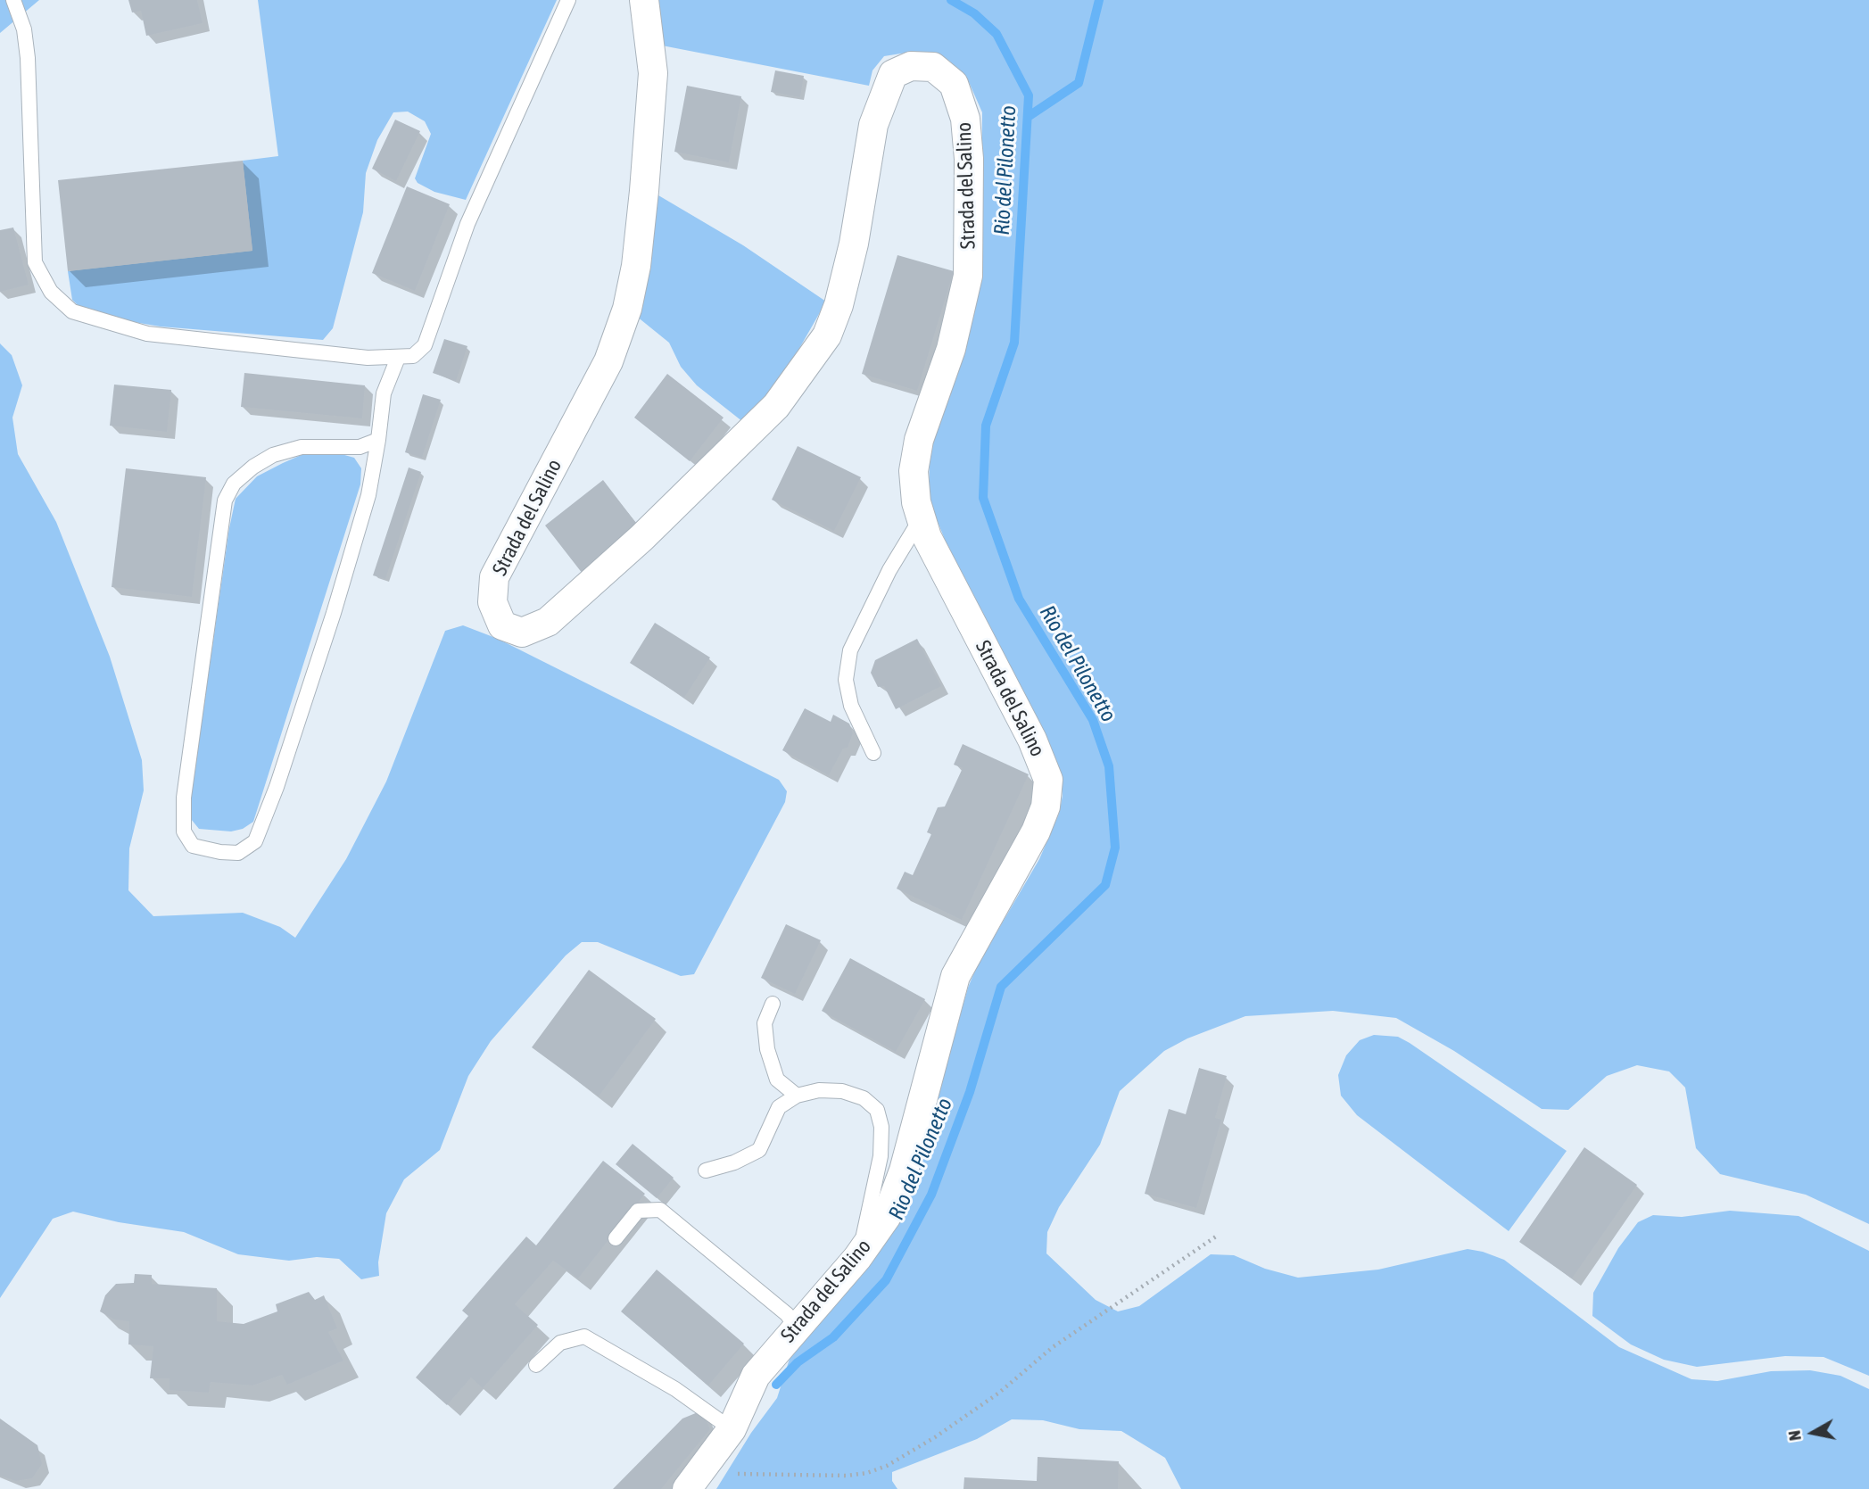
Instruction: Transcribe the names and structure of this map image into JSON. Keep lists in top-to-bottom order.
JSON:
{
  "streets": {
    "street": ["Strada del Salino"]
  },
  "water": ["Rio del Pilonetto"],
  "north": "left"
}
